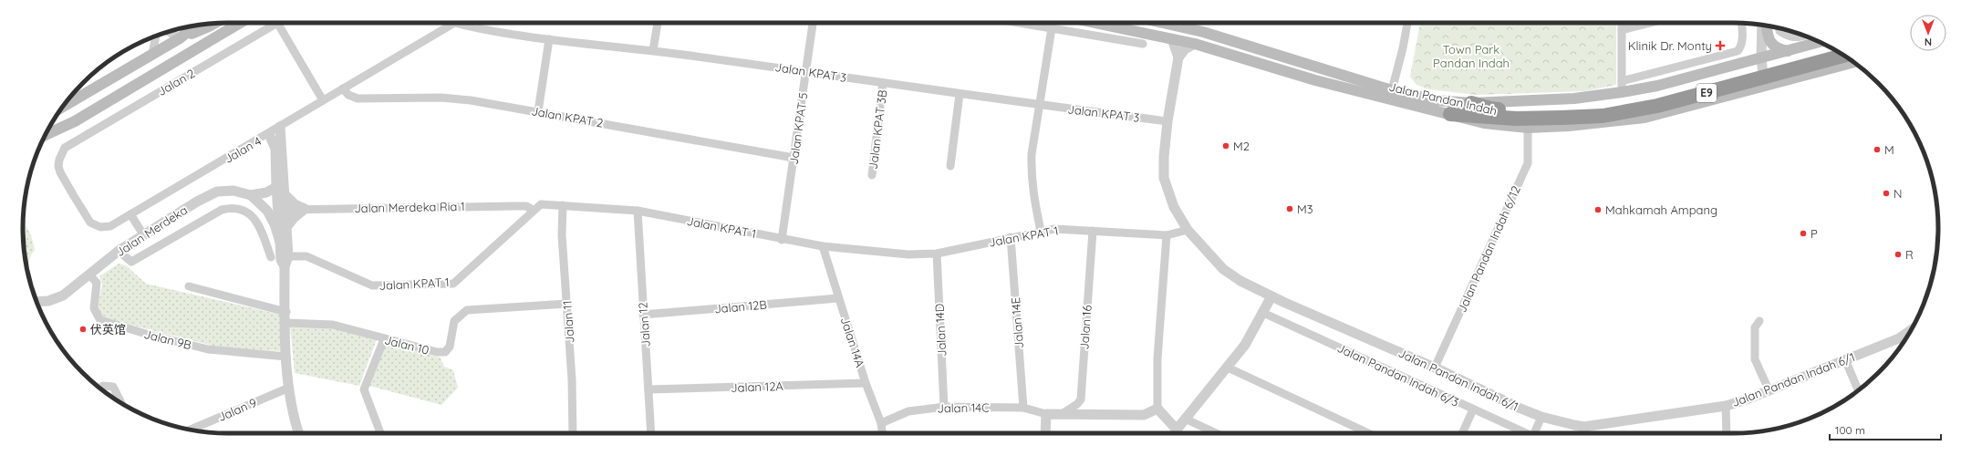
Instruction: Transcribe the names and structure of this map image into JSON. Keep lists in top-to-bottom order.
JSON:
{
  "streets": {
    "highway": ["E9"],
    "main road": ["Jalan Pandan Indah"],
    "street": [
      "Jalan KPAT 3",
      "Jalan 2",
      "Jalan KPAT 2",
      "Jalan KPAT 5",
      "Jalan KPAT 3B",
      "Jalan 4",
      "Jalan Merdeka Ria 1",
      "Jalan KPAT 1",
      "Jalan Merdeka",
      "Jalan Pandan Indah 6/12",
      "Jalan 12B",
      "Jalan 11",
      "Jalan 14E",
      "Jalan 12",
      "Jalan 16",
      "Jalan 14D",
      "Jalan 9B",
      "Jalan 14A",
      "Jalan 10",
      "Jalan Pandan Indah 6/3",
      "Jalan Pandan Indah 6/1",
      "Jalan 12A",
      "Jalan 14C",
      "Jalan 9"
    ]
  },
  "crossings": [
    ["Jalan KPAT 3", "Jalan KPAT 5"],
    ["Jalan KPAT 3", "Jalan KPAT 3B"],
    ["Jalan KPAT 3", "Jalan 4"],
    ["Jalan KPAT 3", "Jalan Pandan Indah 6/1"],
    ["Jalan 2", "Jalan 4"],
    ["E9", "Jalan Pandan Indah"],
    ["Jalan Pandan Indah", "Jalan Pandan Indah 6/12"],
    ["Jalan Pandan Indah", "Jalan Pandan Indah 6/1"],
    ["Jalan KPAT 2", "Jalan KPAT 5"],
    ["Jalan KPAT 2", "Jalan 4"],
    ["Jalan KPAT 5", "Jalan KPAT 1"],
    ["Jalan Merdeka Ria 1", "Jalan KPAT 1"],
    ["Jalan KPAT 1", "Jalan 11"],
    ["Jalan KPAT 1", "Jalan 14E"],
    ["Jalan KPAT 1", "Jalan 12"],
    ["Jalan KPAT 1", "Jalan 16"],
    ["Jalan KPAT 1", "Jalan 14D"],
    ["Jalan KPAT 1", "Jalan 14A"],
    ["Jalan KPAT 1", "Jalan Pandan Indah 6/1"],
    ["Jalan Merdeka", "Jalan 9B"],
    ["Jalan Pandan Indah 6/12", "Jalan Pandan Indah 6/1"],
    ["Jalan 12B", "Jalan 12"],
    ["Jalan 12B", "Jalan 14A"],
    ["Jalan 11", "Jalan 10"],
    ["Jalan 14E", "Jalan 14C"],
    ["Jalan 12", "Jalan 12A"],
    ["Jalan 14D", "Jalan 14C"],
    ["Jalan 14A", "Jalan 12A"],
    ["Jalan 14A", "Jalan 14C"]
  ],
  "parks": ["Town Park Pandan Indah"],
  "places": {
    "health": ["Klinik Dr. Monty"],
    "other": [
      "M2",
      "M",
      "N",
      "M3",
      "Mahkamah Ampang",
      "P",
      "R",
      "伏英馆"
    ]
  },
  "scale_bar": "100 m",
  "north": "bottom"
}
